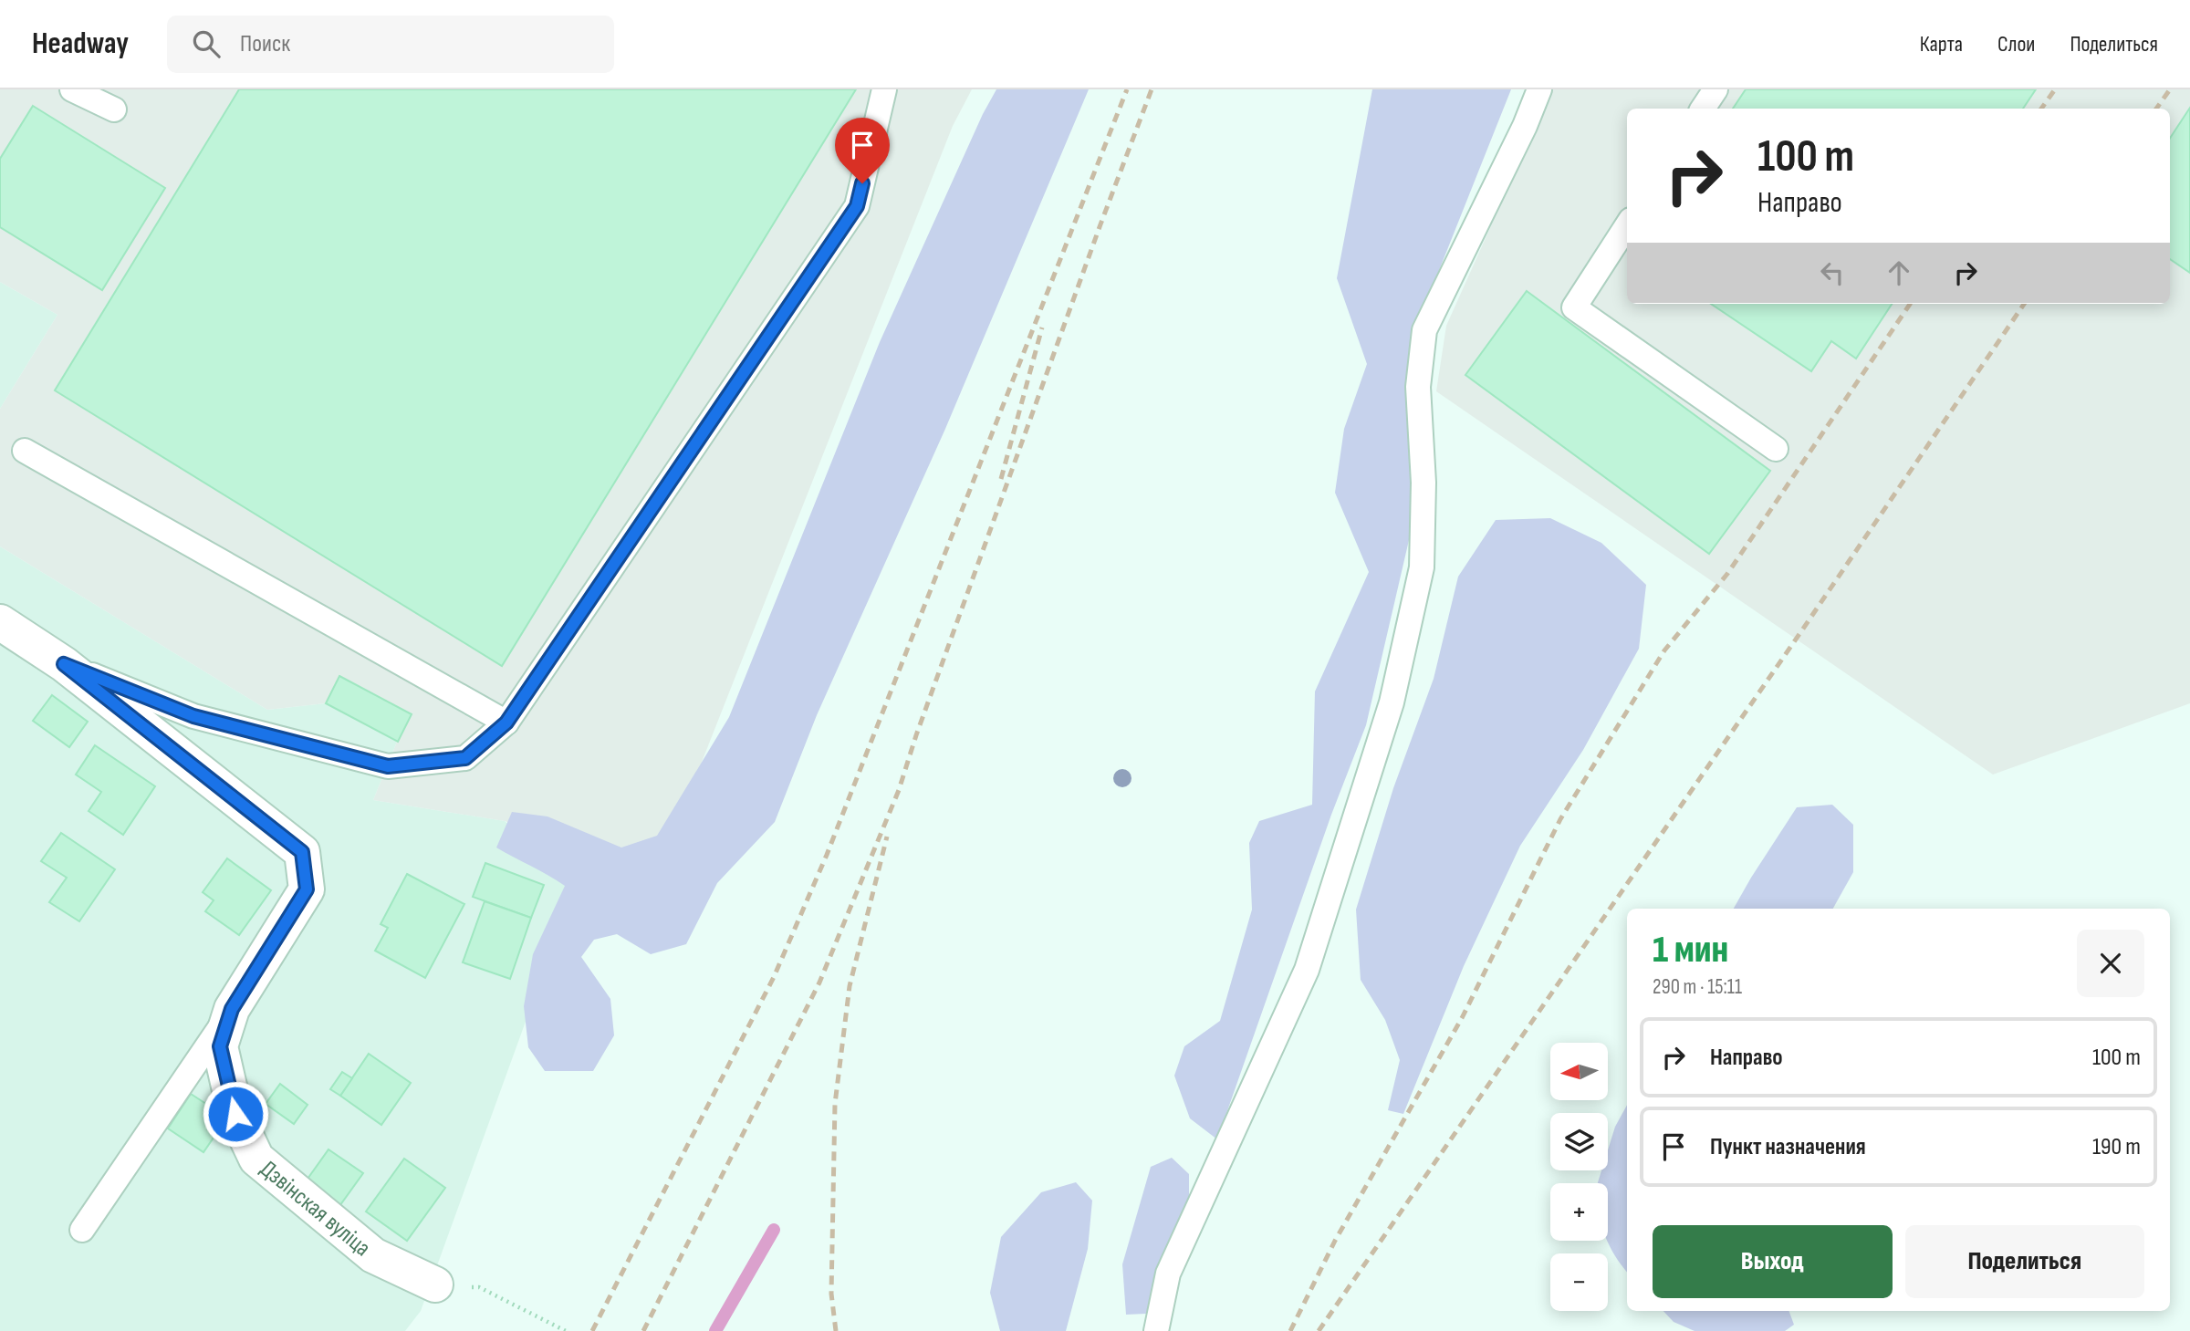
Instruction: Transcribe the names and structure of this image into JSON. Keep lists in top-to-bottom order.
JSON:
{
  "streets": {
    "street": ["Дзвінская вуліца"]
  },
  "north": "left",
  "page": {
    "header": "Headway",
    "search": "Поиск",
    "nav": ["Карта", "Слои", "Поделиться"],
    "turn": ["100 m", "Направо"],
    "heading": ["1 мин", "290 m · 15:11"],
    "list": [
      {
        "name": "Направо",
        "value": "100 m"
      },
      {
        "name": "Пункт назначения",
        "value": "190 m"
      }
    ],
    "map_buttons": ["+", "−"],
    "buttons": ["Выход", "Поделиться"]
  }
}
